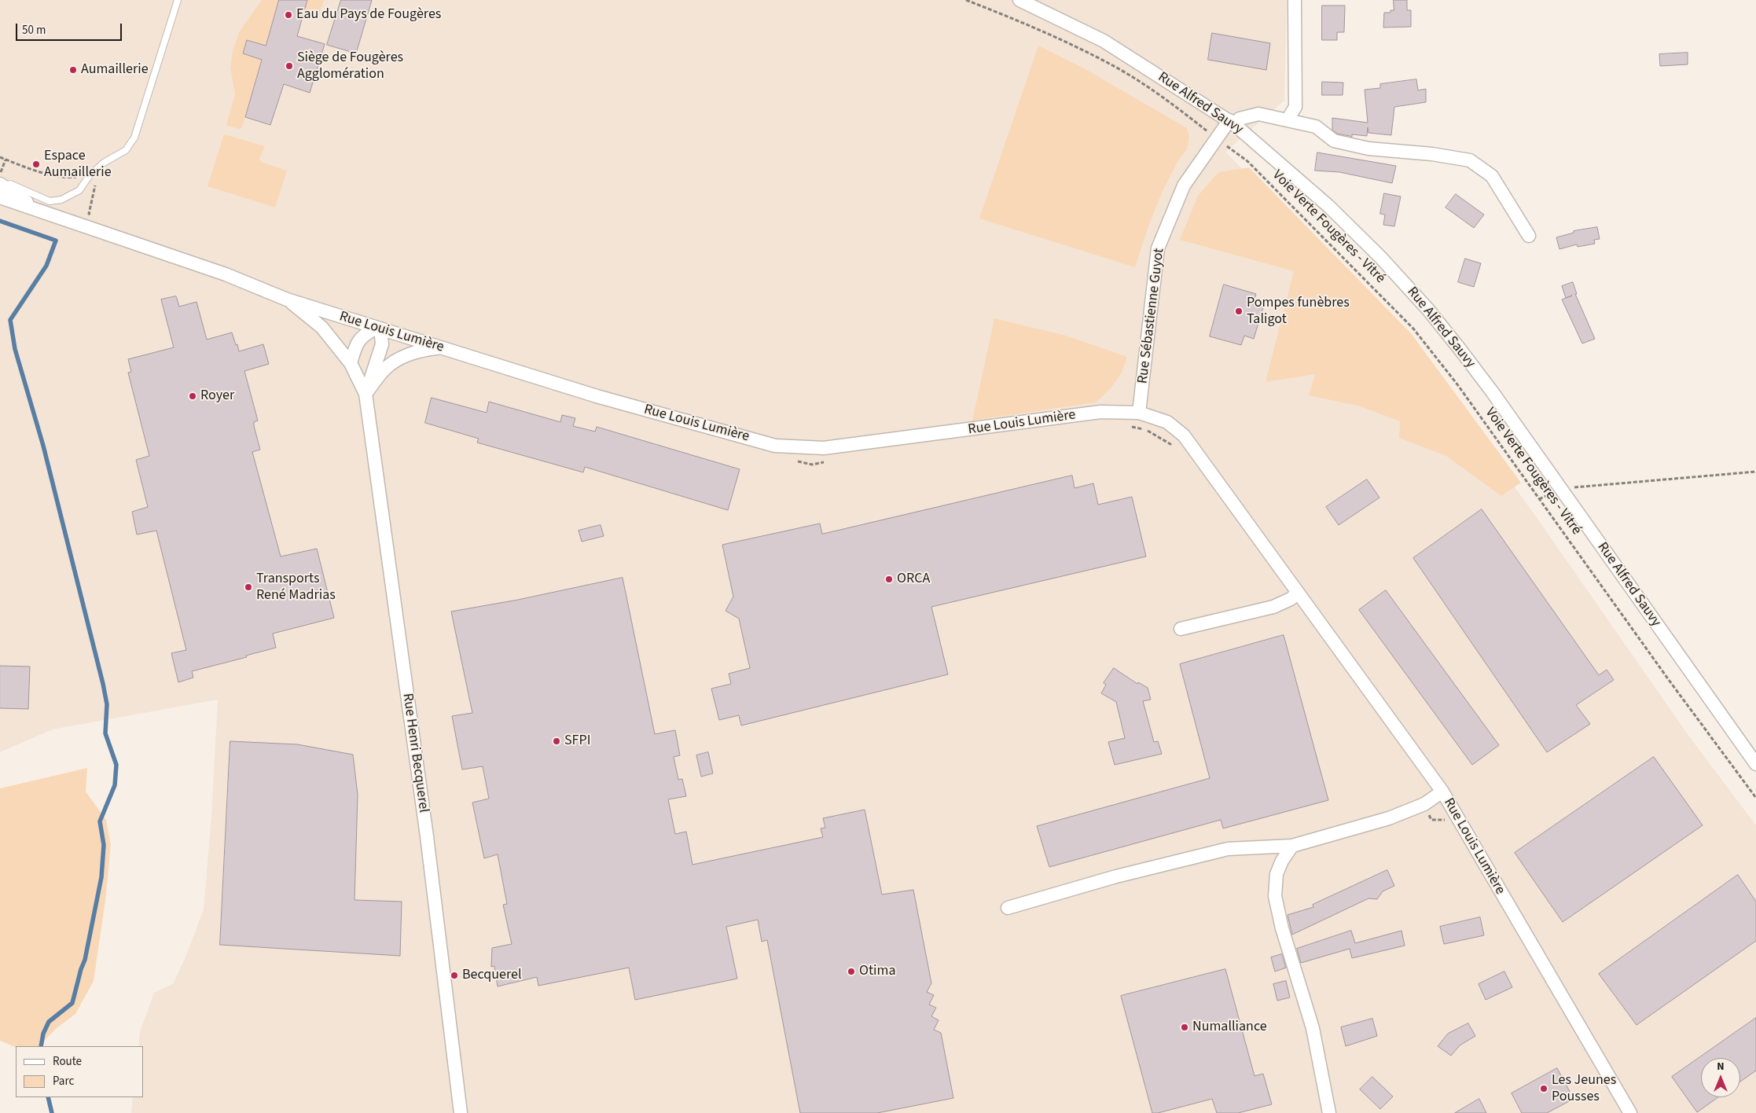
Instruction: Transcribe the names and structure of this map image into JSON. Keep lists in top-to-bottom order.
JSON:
{
  "streets": {
    "street": [
      "Rue Alfred Sauvy",
      "Rue Sébastienne Guyot",
      "Rue Louis Lumière",
      "Rue Henri Becquerel"
    ],
    "path": ["Voie Verte Fougères - Vitré"]
  },
  "crossings": [
    ["Rue Alfred Sauvy", "Rue Sébastienne Guyot"],
    ["Voie Verte Fougères - Vitré", "Rue Sébastienne Guyot"],
    ["Rue Sébastienne Guyot", "Rue Louis Lumière"],
    ["Rue Louis Lumière", "Rue Henri Becquerel"]
  ],
  "places": [
    "Eau du Pays de Fougères",
    "Siège de Fougères Agglomération",
    "Aumaillerie",
    "Espace Aumaillerie",
    "Pompes funèbres Taligot",
    "Royer",
    "ORCA",
    "Transports René Madrias",
    "SFPI",
    "Otima",
    "Becquerel",
    "Numalliance",
    "Les Jeunes Pousses"
  ],
  "legend": ["Route", "Parc"],
  "scale_bar": "50 m",
  "north": "top"
}
